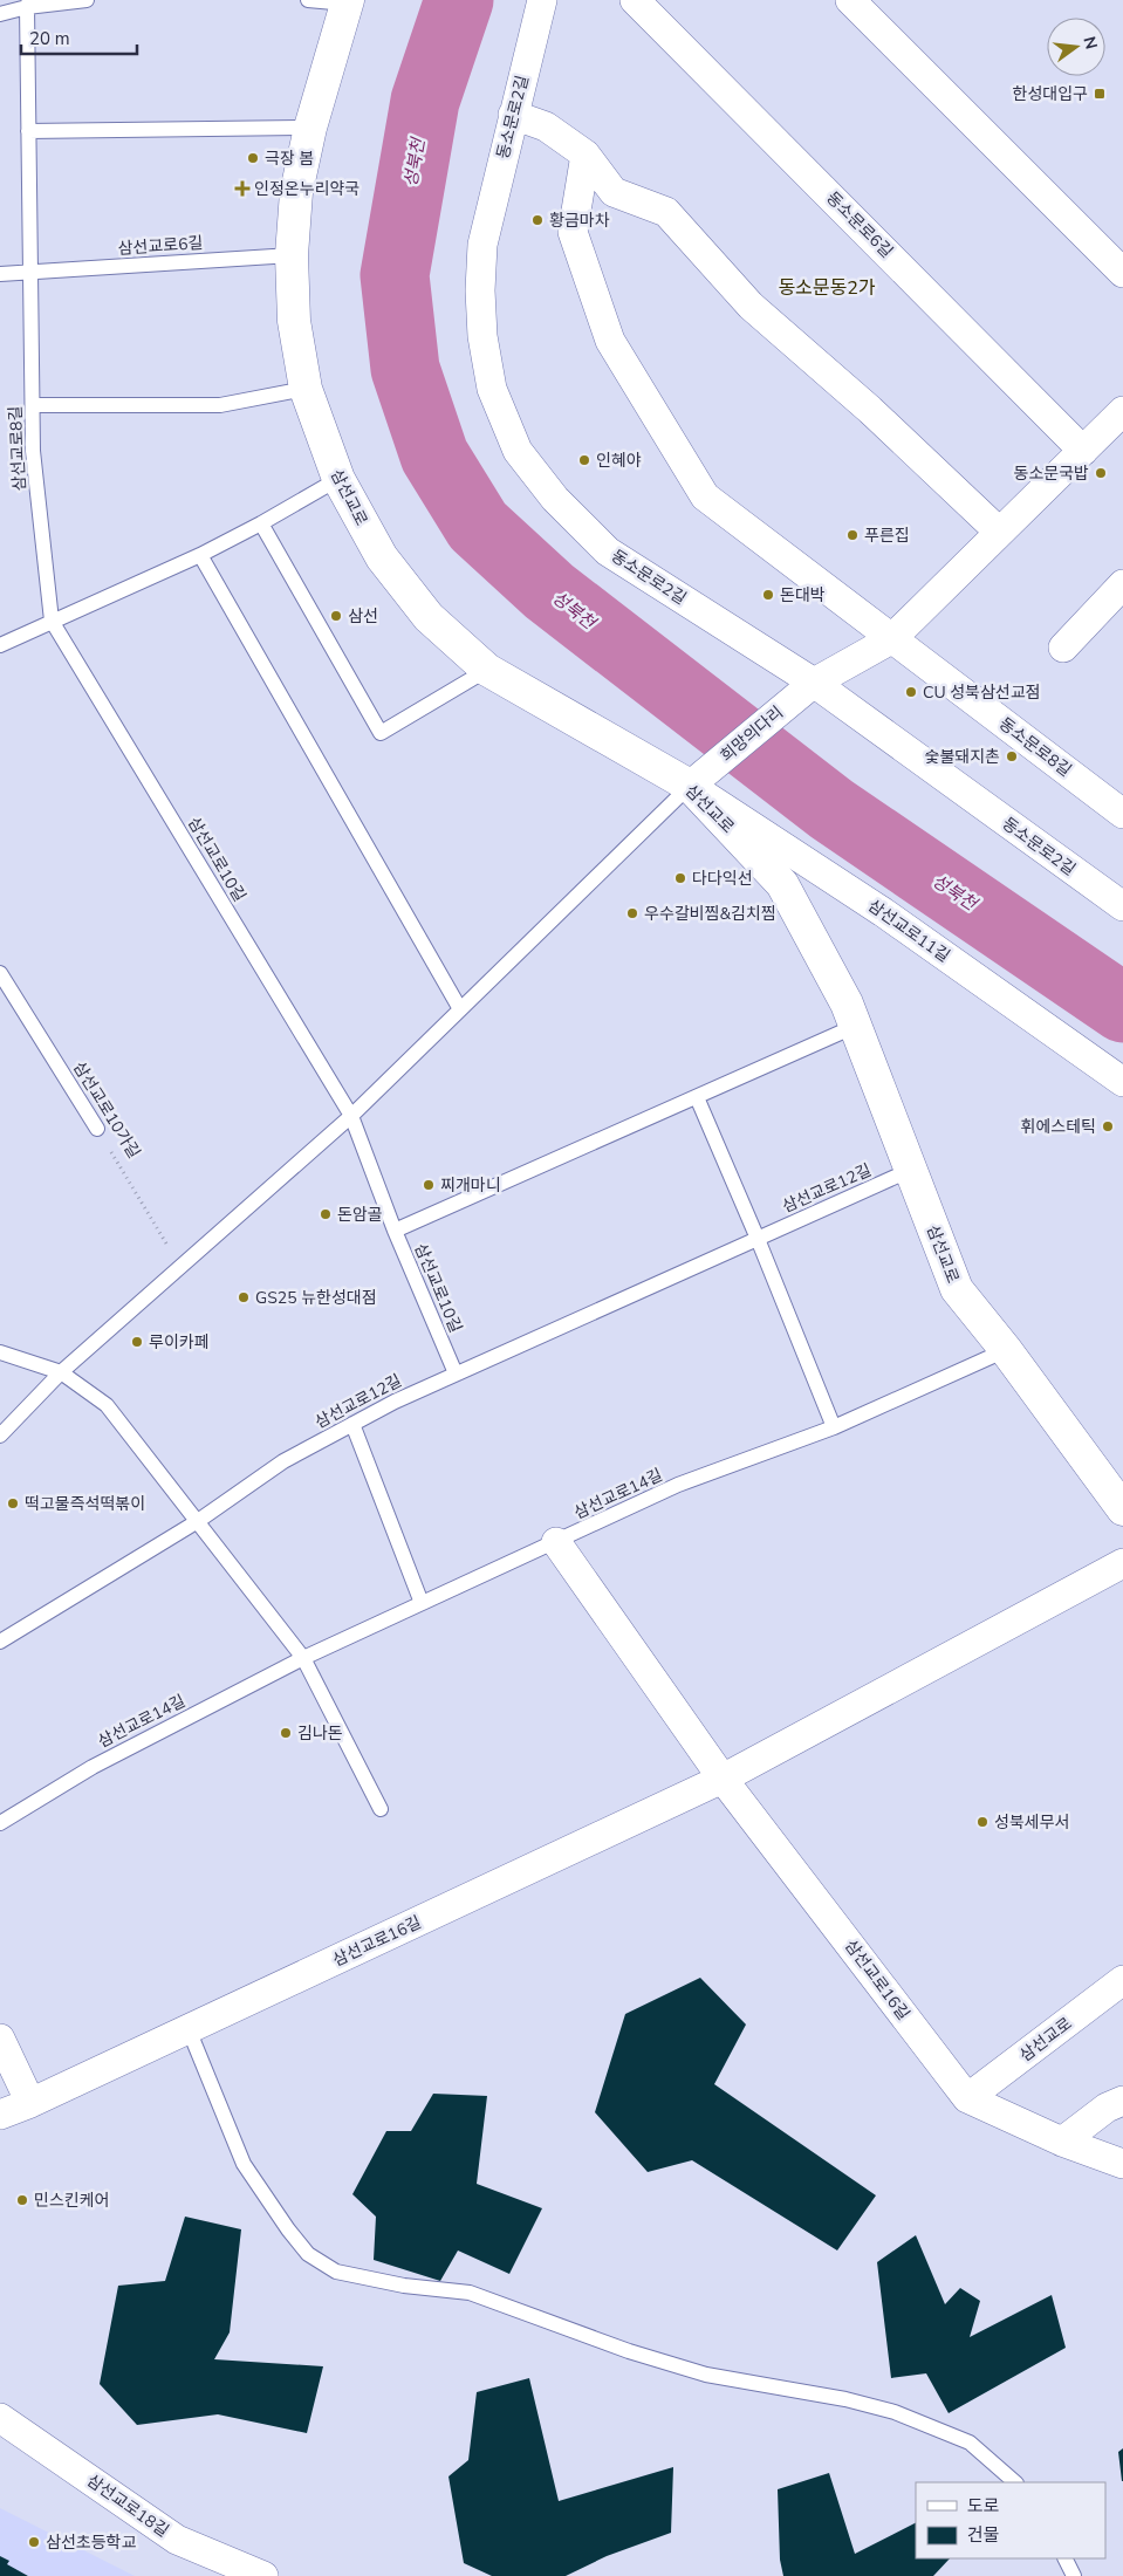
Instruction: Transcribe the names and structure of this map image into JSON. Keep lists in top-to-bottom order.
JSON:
{
  "streets": {
    "street": [
      "동소문로2길",
      "동소문로6길",
      "삼선교로",
      "희망의다리",
      "동소문로8길",
      "삼선교로11길",
      "삼선교로16길",
      "삼선교로18길"
    ],
    "lane": [
      "삼선교로6길",
      "삼선교로8길",
      "삼선교로10길",
      "삼선교로10가길",
      "삼선교로12길",
      "삼선교로14길"
    ]
  },
  "crossings": [
    ["동소문로2길", "희망의다리"],
    ["삼선교로6길", "삼선교로8길"],
    ["삼선교로6길", "삼선교로"],
    ["삼선교로8길", "삼선교로10길"],
    ["삼선교로", "희망의다리"],
    ["삼선교로", "삼선교로11길"],
    ["삼선교로", "삼선교로12길"],
    ["삼선교로", "삼선교로14길"],
    ["삼선교로", "삼선교로16길"],
    ["희망의다리", "삼선교로11길"],
    ["삼선교로10길", "삼선교로12길"],
    ["삼선교로14길", "삼선교로16길"]
  ],
  "districts": ["동소문동2가"],
  "water": ["성북천"],
  "places": {
    "transit": ["한성대입구"],
    "other": [
      "극장 봄",
      "황금마차",
      "인혜야",
      "동소문국밥",
      "푸른집",
      "돈대박",
      "삼선",
      "CU 성북삼선교점",
      "숯불돼지촌",
      "다다익선",
      "우수갈비찜&김치찜",
      "휘에스테틱",
      "찌개마니",
      "돈암골",
      "GS25 뉴한성대점",
      "루이카페",
      "떡고물즉석떡볶이",
      "김나돈",
      "성북세무서",
      "민스킨케어",
      "삼선초등학교"
    ],
    "health": ["인정온누리약국"]
  },
  "legend": ["도로", "건물"],
  "scale_bar": "20 m",
  "north": "right"
}
